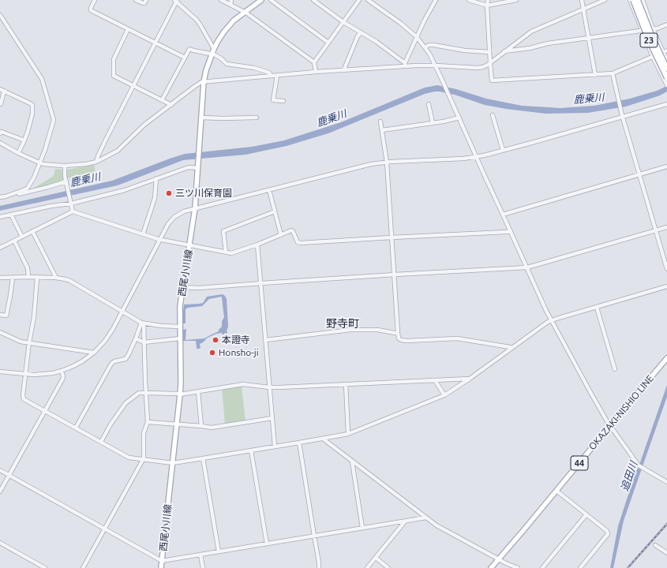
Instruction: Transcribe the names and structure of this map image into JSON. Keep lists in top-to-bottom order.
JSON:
{
  "streets": {
    "highway": ["23"],
    "main road": ["西尾小川線", "OKAZAKI-NISHIO LINE", "44"]
  },
  "districts": ["野寺町"],
  "water": ["鹿乗川", "追田川"],
  "places": ["三ツ川保育園", "本證寺", "Honsho-ji"]
}
